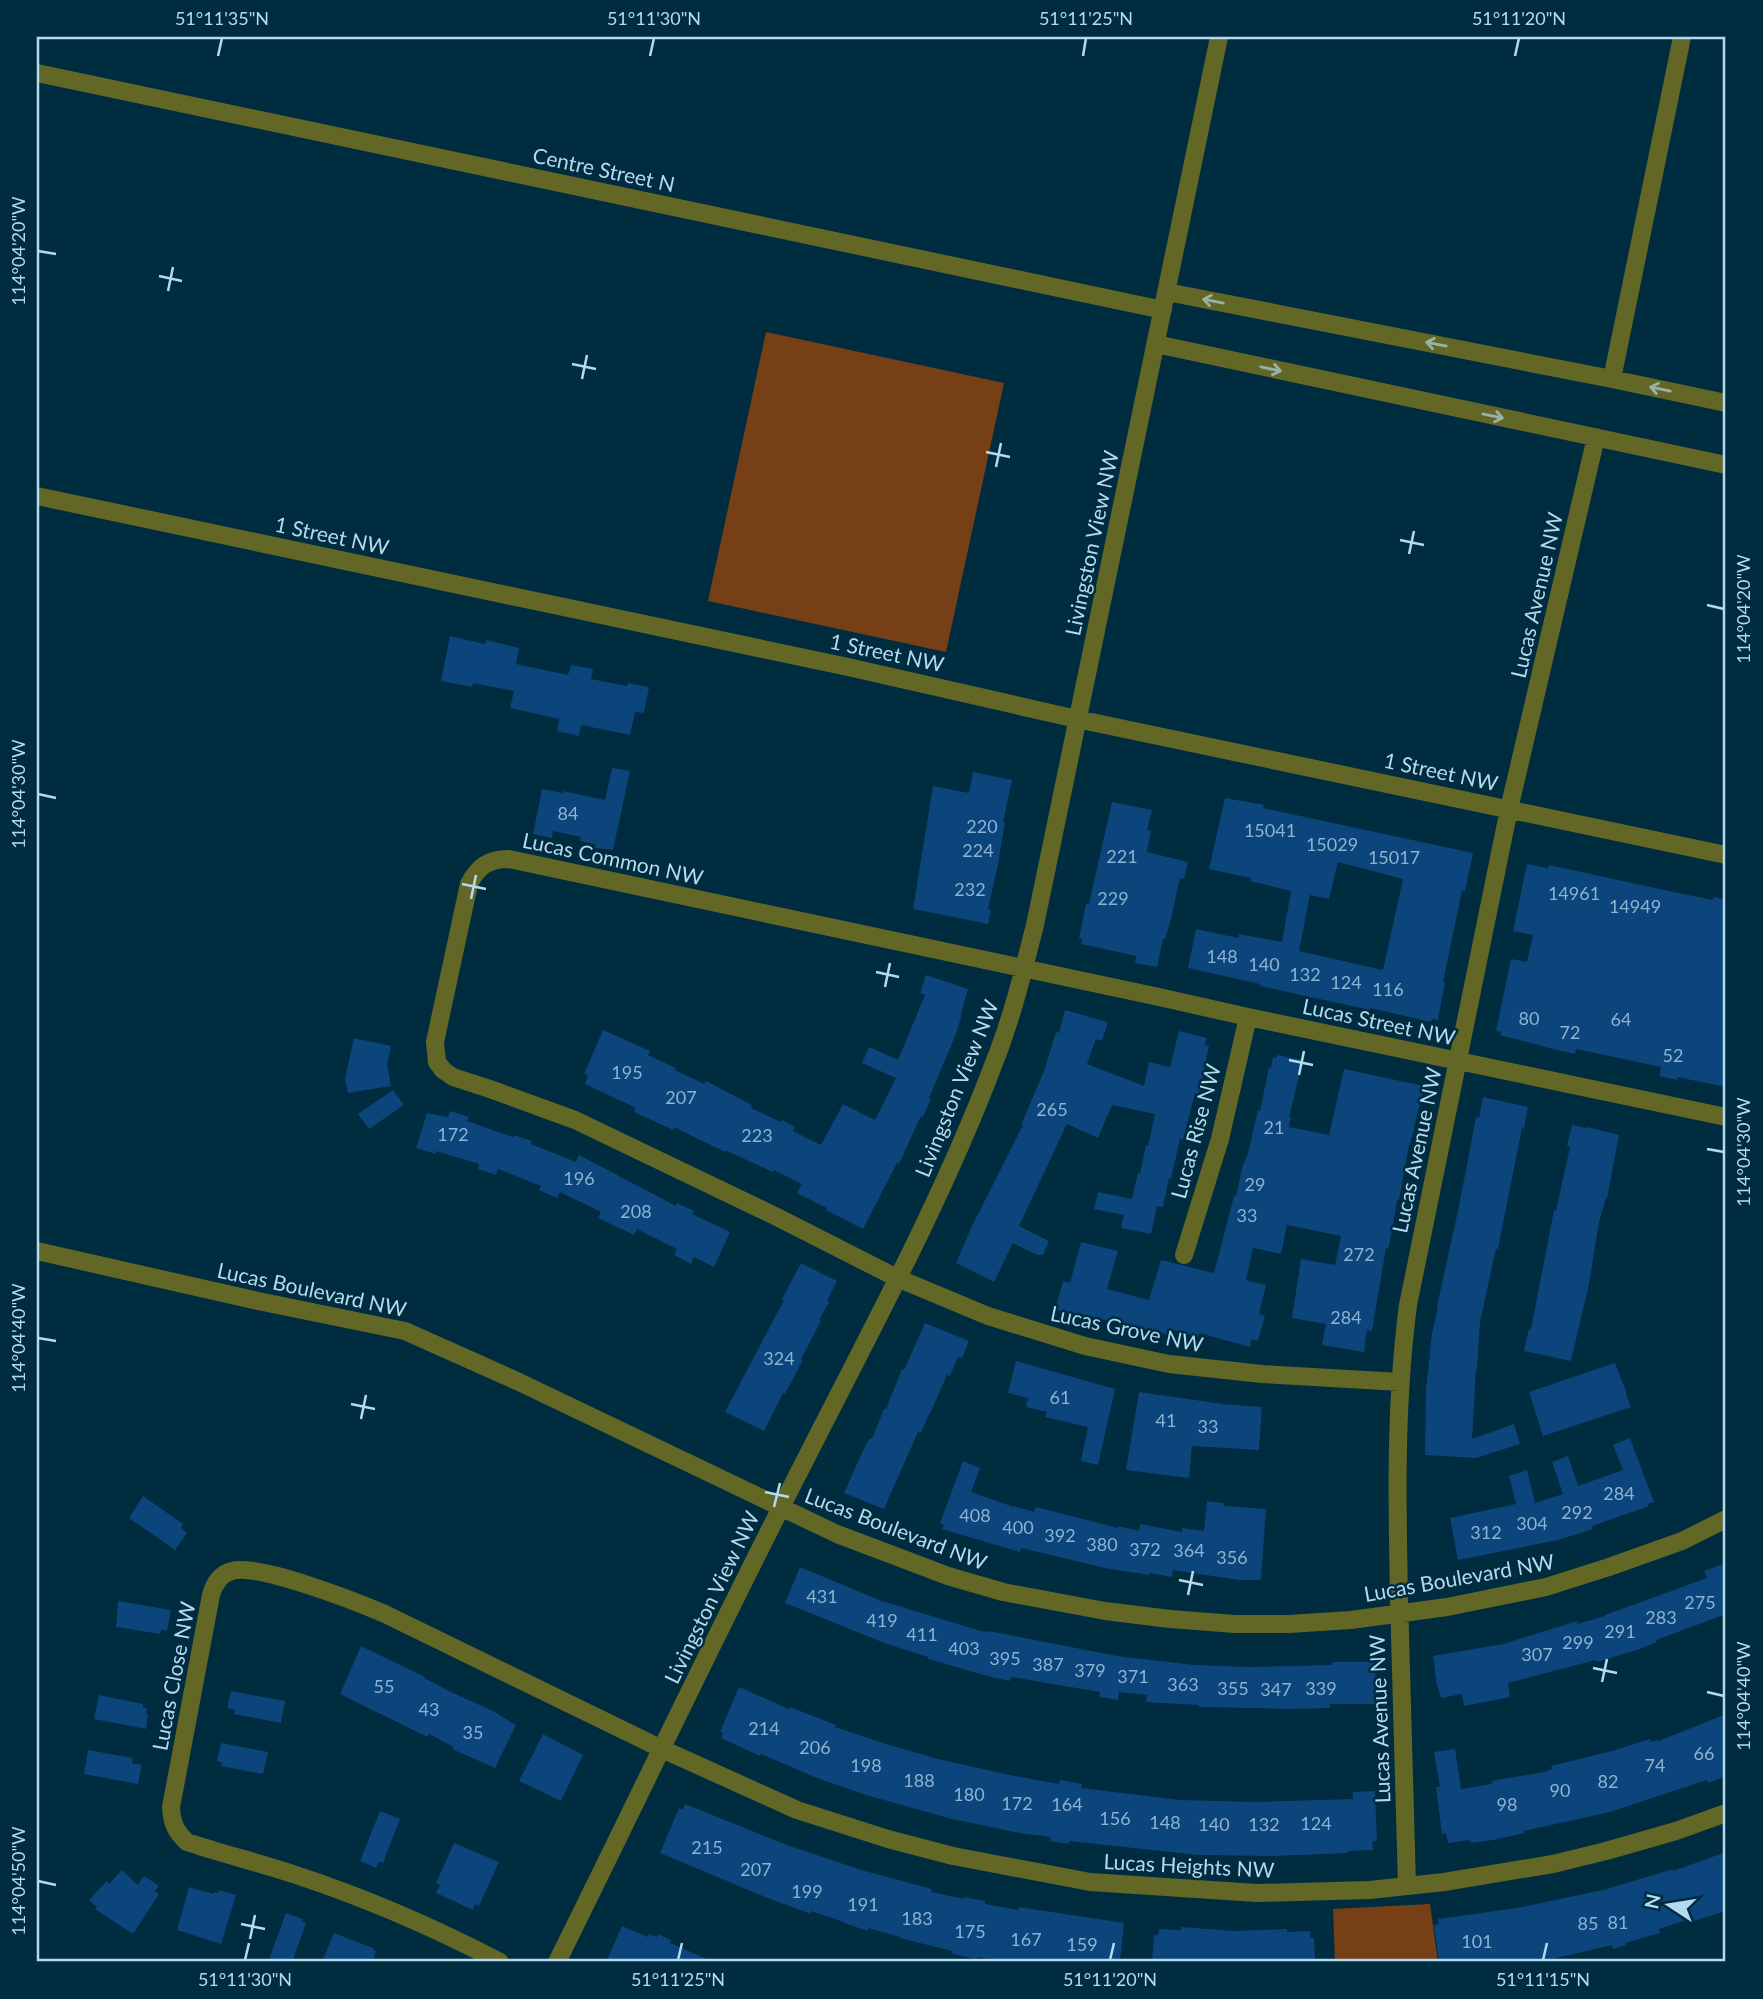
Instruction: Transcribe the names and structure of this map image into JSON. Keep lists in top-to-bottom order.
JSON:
{
  "streets": {
    "street": [
      "Centre Street N",
      "1 Street NW",
      "Livingston View NW",
      "Lucas Avenue NW",
      "Lucas Common NW",
      "Lucas Street NW",
      "Lucas Rise NW",
      "Lucas Boulevard NW",
      "Lucas Grove NW",
      "Lucas Close NW",
      "Lucas Heights NW"
    ]
  },
  "crossings": [
    ["Centre Street N", "Livingston View NW"],
    ["1 Street NW", "Livingston View NW"],
    ["1 Street NW", "Lucas Avenue NW"],
    ["Livingston View NW", "Lucas Common NW"],
    ["Livingston View NW", "Lucas Street NW"],
    ["Livingston View NW", "Lucas Boulevard NW"],
    ["Livingston View NW", "Lucas Grove NW"],
    ["Livingston View NW", "Lucas Close NW"],
    ["Livingston View NW", "Lucas Heights NW"],
    ["Lucas Avenue NW", "Lucas Street NW"],
    ["Lucas Avenue NW", "Lucas Boulevard NW"],
    ["Lucas Avenue NW", "Lucas Grove NW"],
    ["Lucas Avenue NW", "Lucas Heights NW"],
    ["Lucas Common NW", "Lucas Street NW"],
    ["Lucas Common NW", "Lucas Grove NW"],
    ["Lucas Street NW", "Lucas Rise NW"],
    ["Lucas Close NW", "Lucas Heights NW"]
  ],
  "house_numbers": [
    "84",
    "220",
    "15041",
    "15029",
    "224",
    "221",
    "15017",
    "232",
    "14961",
    "229",
    "14949",
    "148",
    "140",
    "132",
    "124",
    "116",
    "80",
    "64",
    "72",
    "52",
    "195",
    "207",
    "265",
    "21",
    "172",
    "223",
    "196",
    "29",
    "208",
    "33",
    "272",
    "284",
    "324",
    "61",
    "41",
    "33",
    "284",
    "292",
    "408",
    "304",
    "400",
    "312",
    "392",
    "380",
    "372",
    "364",
    "356",
    "431",
    "275",
    "283",
    "419",
    "291",
    "411",
    "299",
    "403",
    "307",
    "395",
    "387",
    "379",
    "371",
    "363",
    "55",
    "355",
    "339",
    "347",
    "43",
    "214",
    "35",
    "206",
    "66",
    "198",
    "74",
    "188",
    "82",
    "90",
    "180",
    "172",
    "164",
    "98",
    "156",
    "148",
    "124",
    "140",
    "132",
    "215",
    "207",
    "199",
    "191",
    "183",
    "81",
    "85",
    "175",
    "167",
    "101",
    "159"
  ],
  "north": "left",
  "coordinates": [
    "51°11'35\"N",
    "51°11'30\"N",
    "51°11'25\"N",
    "51°11'20\"N",
    "114°04'20\"W",
    "114°04'30\"W",
    "114°04'40\"W",
    "114°04'50\"W",
    "51°11'15\"N"
  ]
}
